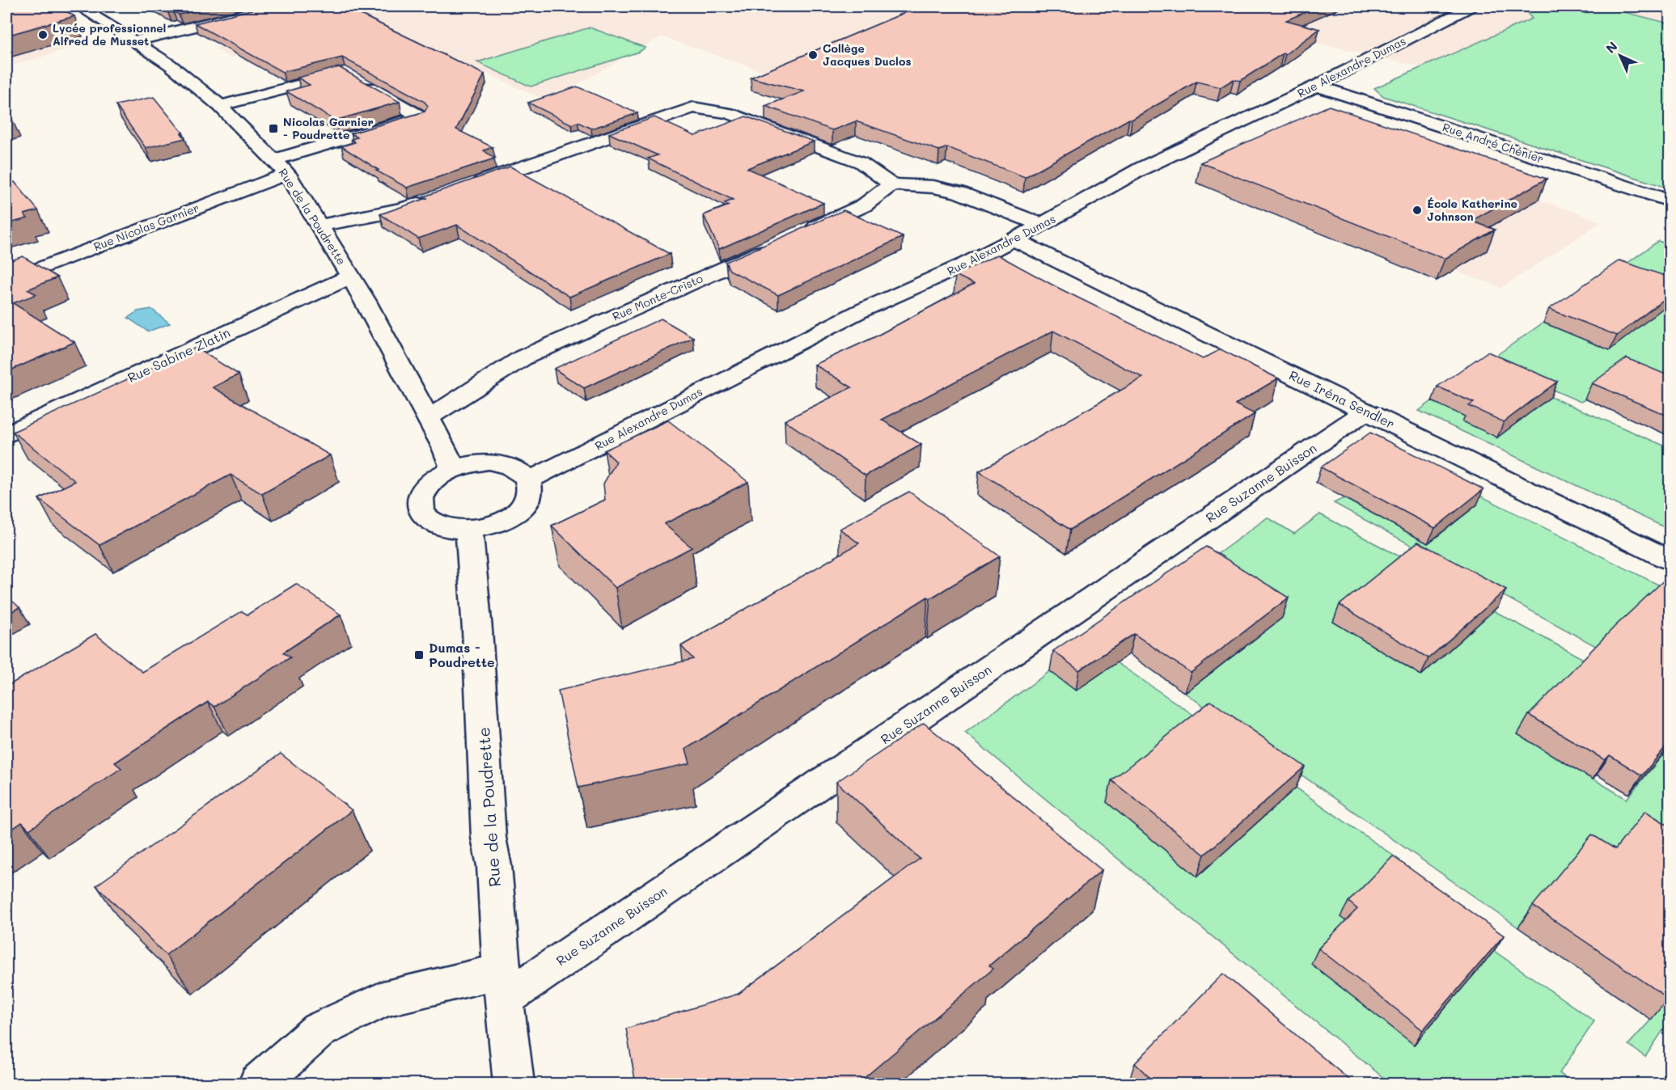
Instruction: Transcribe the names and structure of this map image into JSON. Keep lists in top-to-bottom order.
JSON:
{
  "streets": {
    "street": [
      "Rue Alexandre Dumas",
      "Rue André Chénier",
      "Rue de la Poudrette",
      "Rue Nicolas Garnier",
      "Rue Monte-Cristo",
      "Rue Sabine Zlatin",
      "Rue Iréna Sendler",
      "Rue Suzanne Buisson"
    ]
  },
  "crossings": [
    ["Rue Alexandre Dumas", "Rue André Chénier"],
    ["Rue Alexandre Dumas", "Rue de la Poudrette"],
    ["Rue Alexandre Dumas", "Rue Iréna Sendler"],
    ["Rue de la Poudrette", "Rue Nicolas Garnier"],
    ["Rue de la Poudrette", "Rue Monte-Cristo"],
    ["Rue de la Poudrette", "Rue Sabine Zlatin"],
    ["Rue de la Poudrette", "Rue Suzanne Buisson"],
    ["Rue Iréna Sendler", "Rue Suzanne Buisson"]
  ],
  "places": {
    "other": ["Lycée professionnel Alfred de Musset", "Collège Jacques Duclos", "École Katherine Johnson"],
    "transit": ["Nicolas Garnier - Poudrette", "Dumas - Poudrette"]
  },
  "north": "top left"
}
